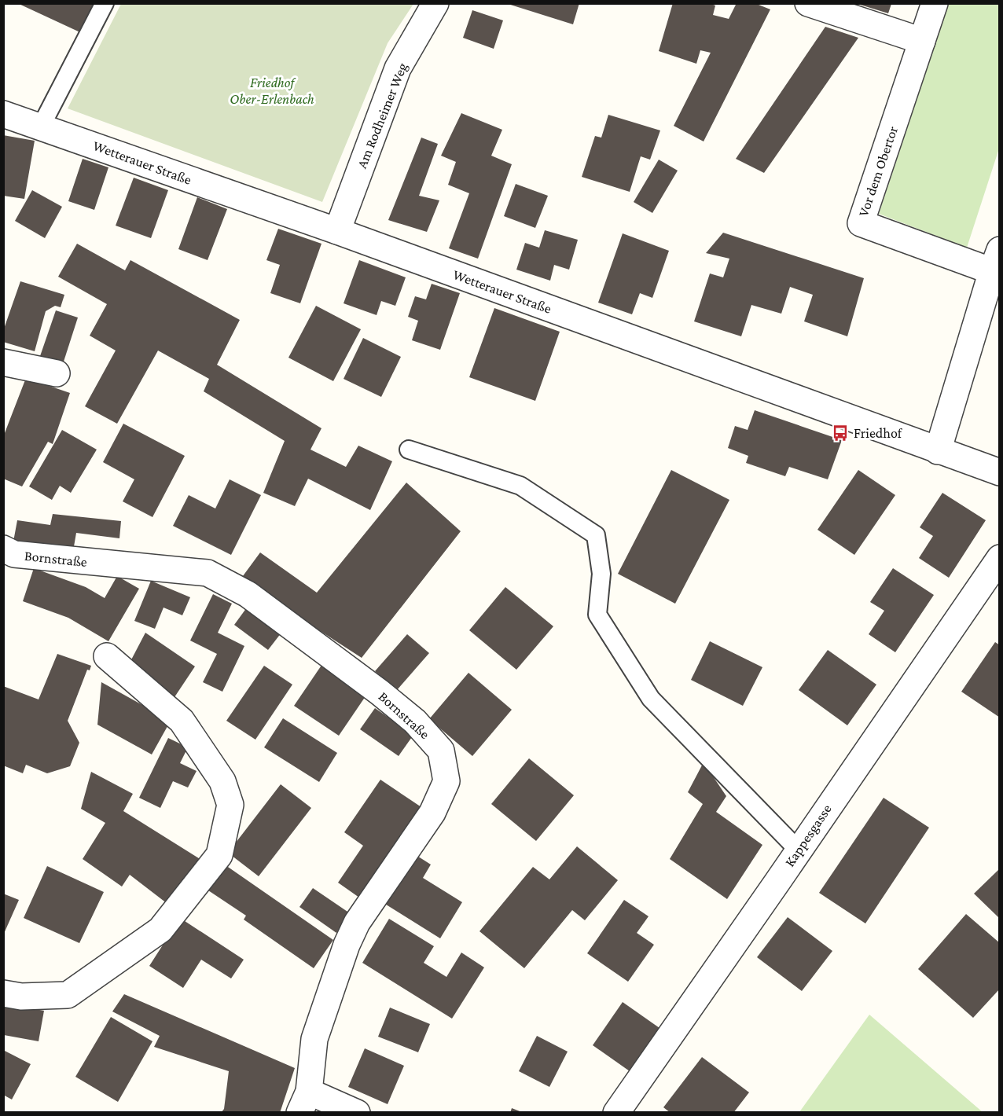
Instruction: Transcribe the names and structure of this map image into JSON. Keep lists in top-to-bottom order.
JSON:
{
  "streets": {
    "street": [
      "Am Rodheimer Weg",
      "Wetterauer Straße",
      "Vor dem Obertor",
      "Bornstraße",
      "Kappesgasse"
    ]
  },
  "crossings": [
    ["Am Rodheimer Weg", "Wetterauer Straße"],
    ["Wetterauer Straße", "Vor dem Obertor"]
  ],
  "parks": ["Friedhof Ober-Erlenbach"],
  "places": {
    "bus stop": ["Friedhof"]
  }
}
